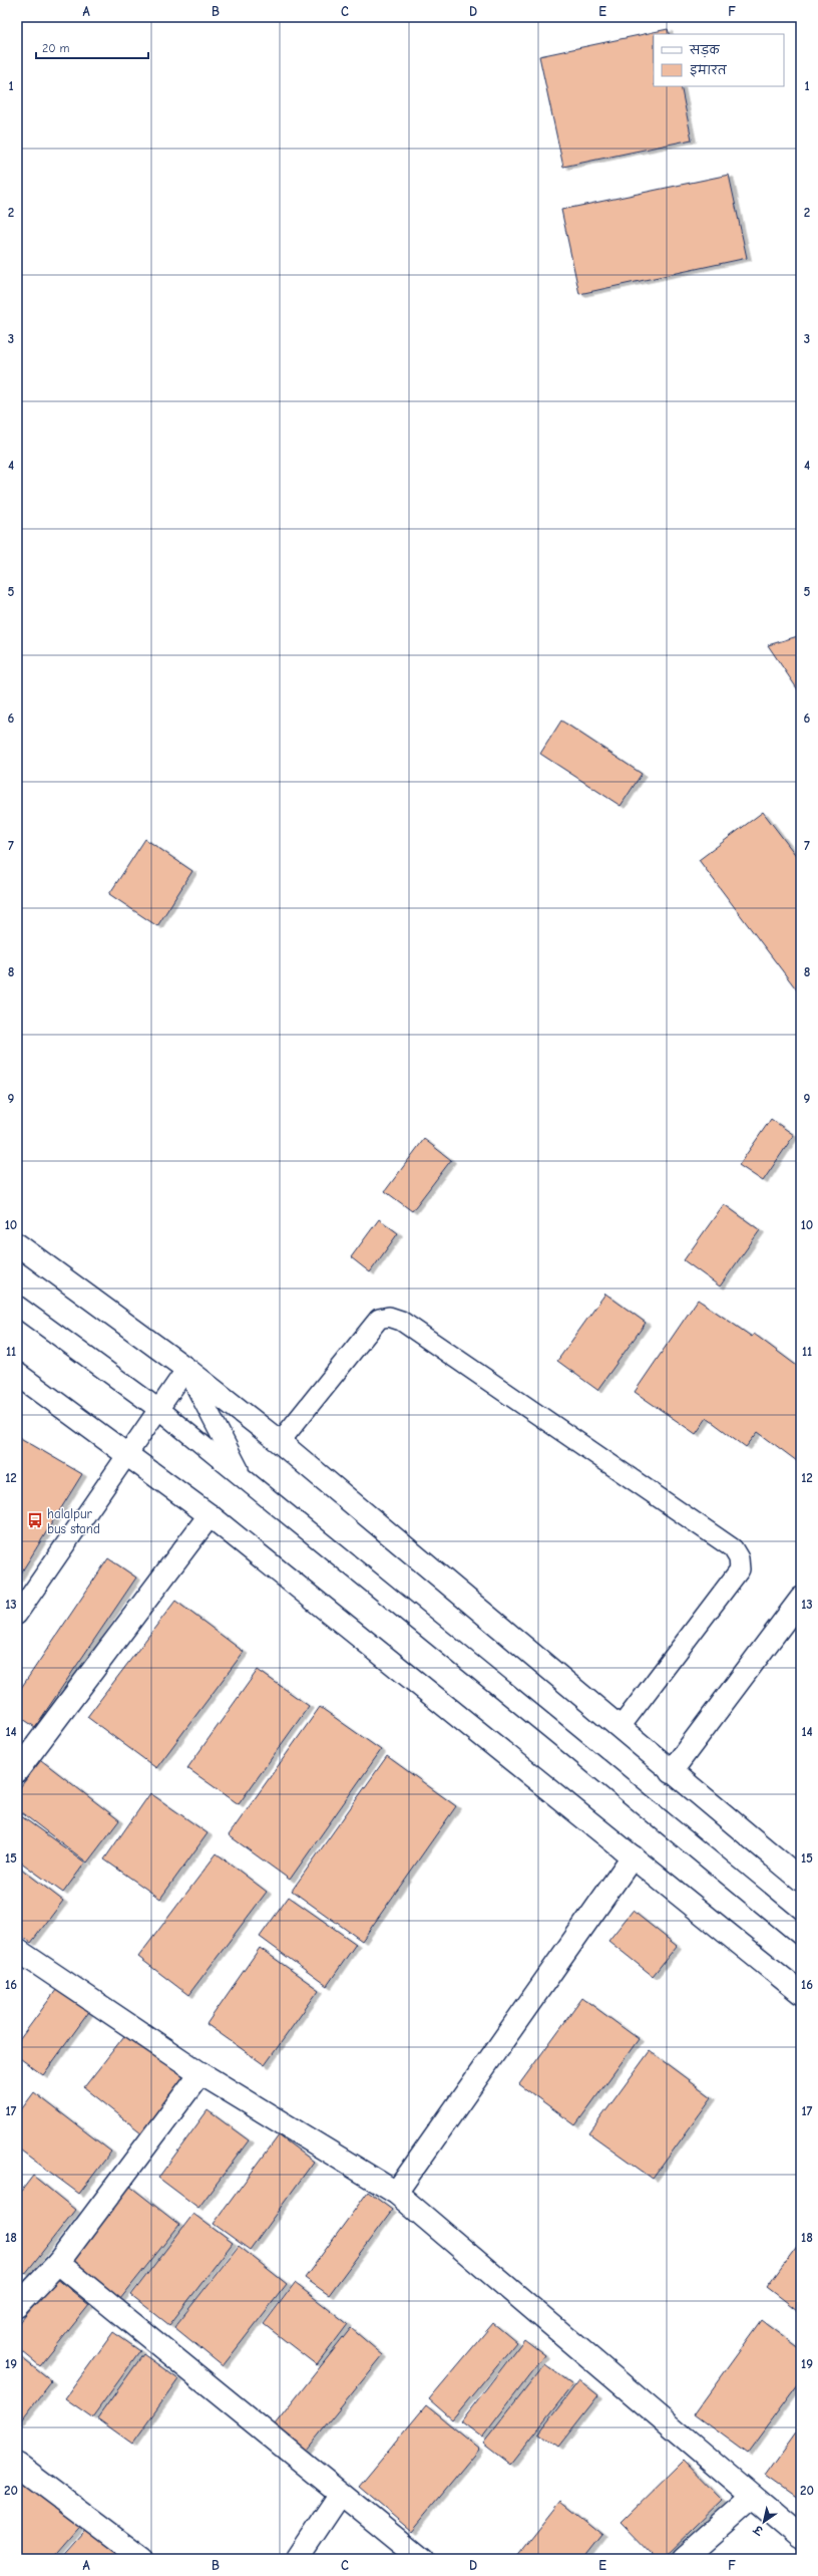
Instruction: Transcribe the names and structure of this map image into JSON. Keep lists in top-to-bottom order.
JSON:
{
  "places": {
    "bus stop": ["halalpur bus stand"]
  },
  "legend": ["सड़क", "इमारत"],
  "scale_bar": "20 m",
  "north": "bottom left",
  "grid": {
    "columns": [
      "A",
      "B",
      "C",
      "D",
      "E",
      "F"
    ],
    "rows": [
      "1",
      "2",
      "3",
      "4",
      "5",
      "6",
      "7",
      "8",
      "9",
      "10",
      "11",
      "12",
      "13",
      "14",
      "15",
      "16",
      "17",
      "18",
      "19",
      "20"
    ]
  }
}
